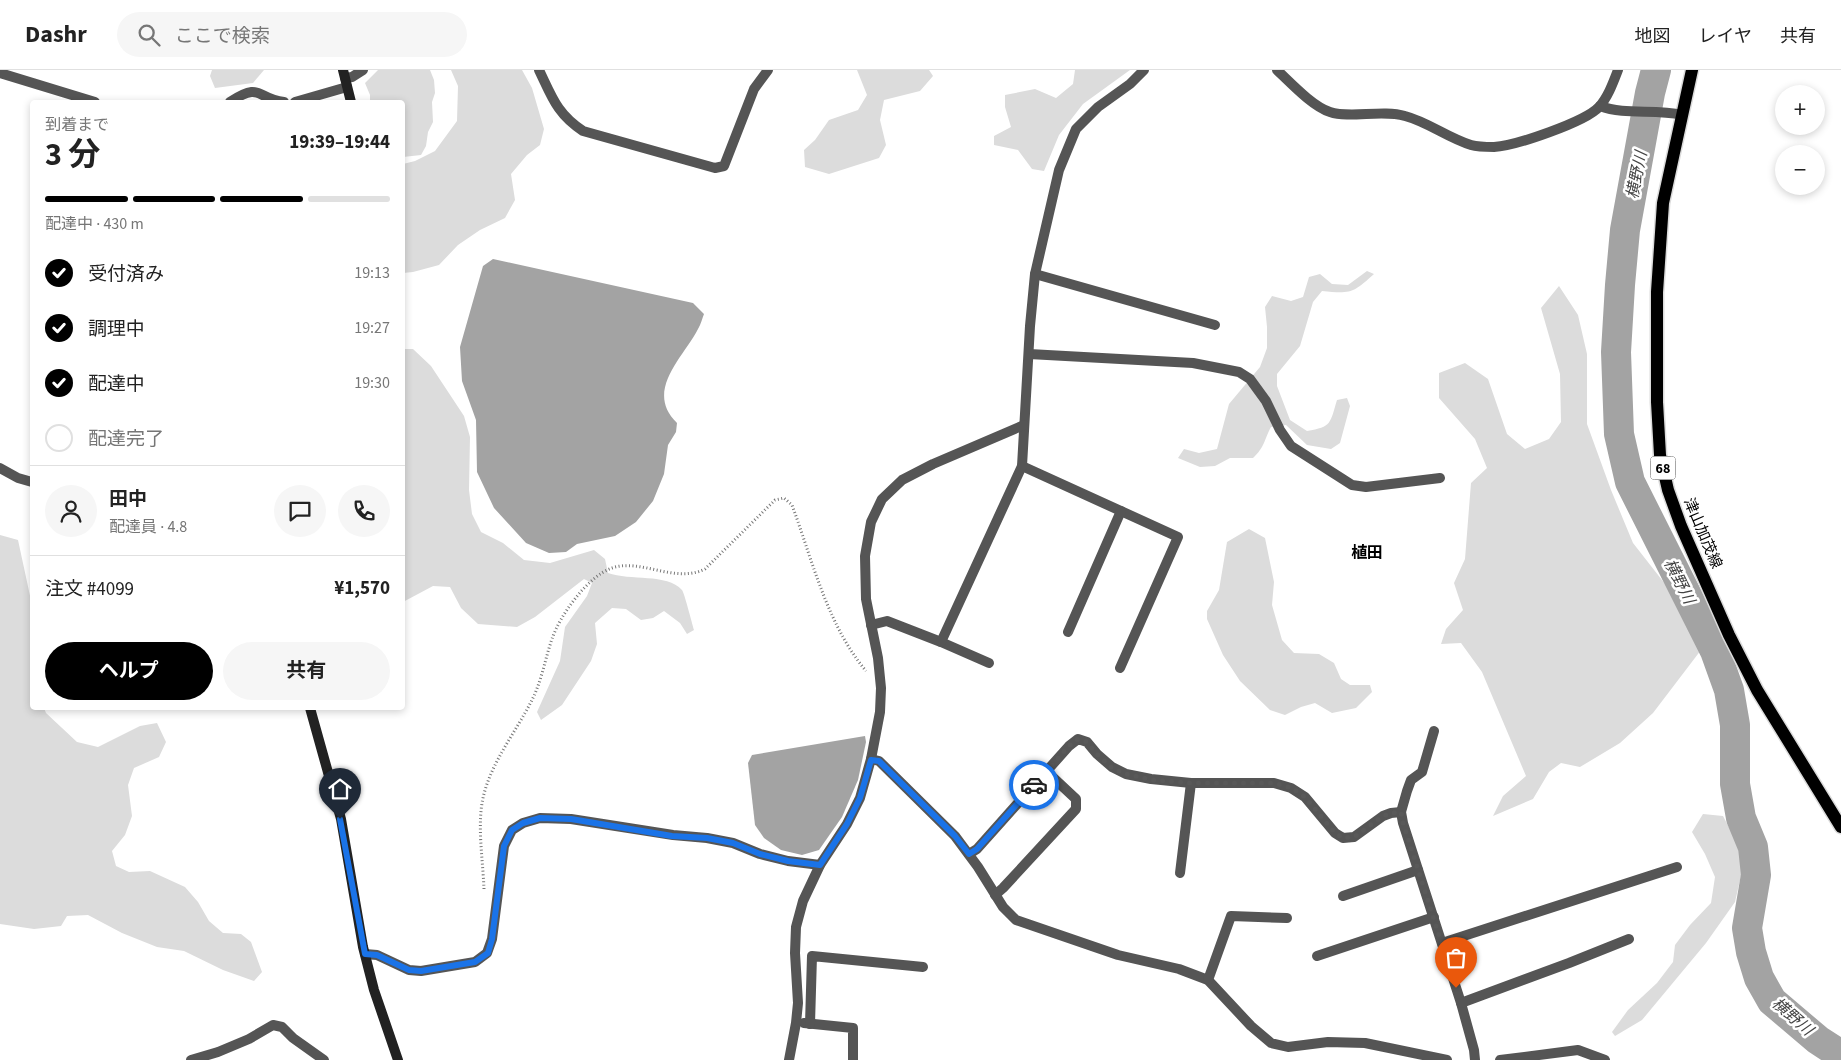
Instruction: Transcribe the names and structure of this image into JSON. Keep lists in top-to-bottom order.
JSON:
{
  "streets": {
    "main road": ["68", "津山加茂線"]
  },
  "districts": ["植田"],
  "water": ["横野川"],
  "page": {
    "header": "Dashr",
    "search": "ここで検索",
    "nav": ["地図", "レイヤ", "共有"],
    "map_buttons": ["+", "−"],
    "heading": ["3 分", "到着まで", "19:39–19:44"],
    "panel": [
      "田中",
      "配達員 · 4.8",
      "注文 #4099",
      "¥1,570"
    ],
    "bar": "配達中 · 430 m",
    "list": [
      ["受付済み", "19:13"],
      ["調理中", "19:27"],
      ["配達中", "19:30"],
      "配達完了"
    ],
    "buttons": ["ヘルプ", "共有"]
  }
}
